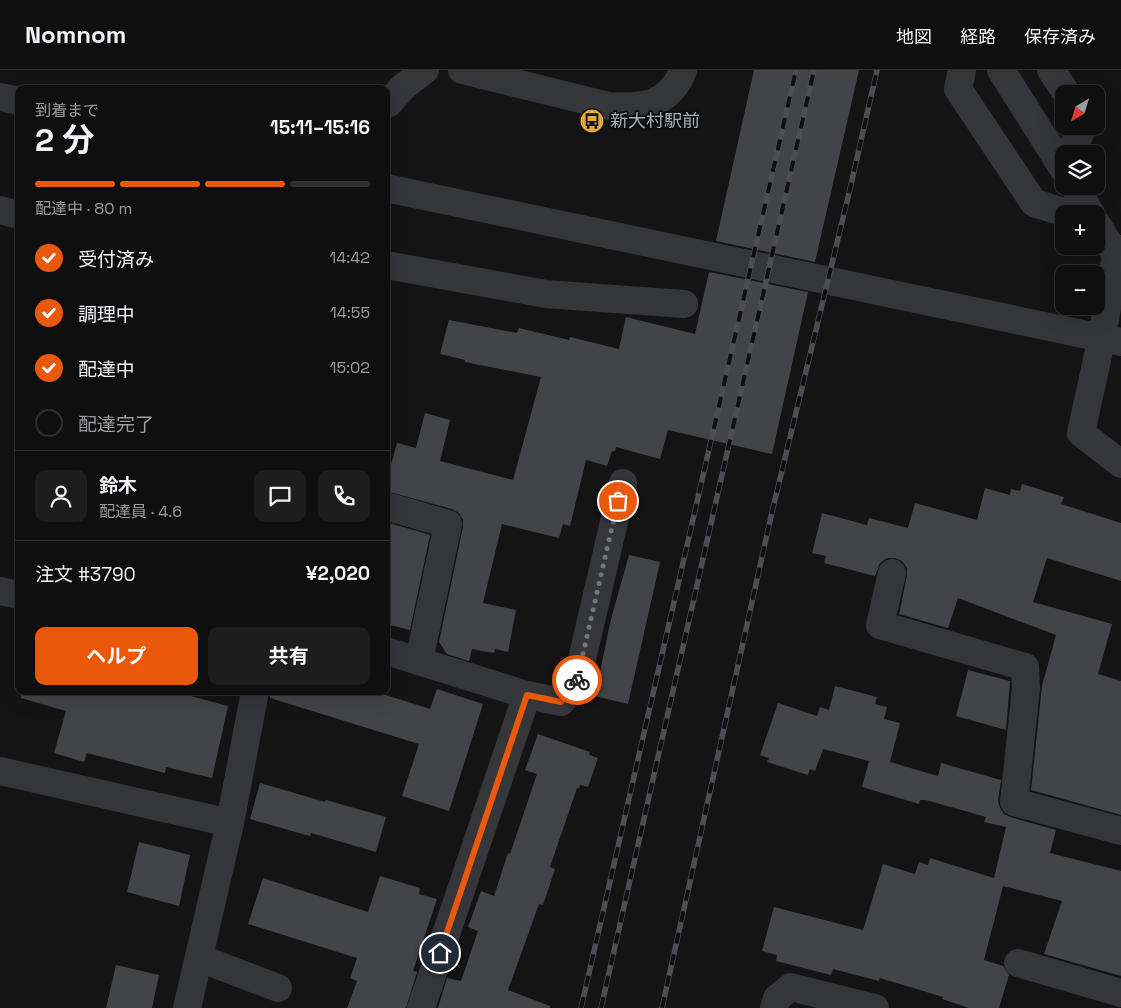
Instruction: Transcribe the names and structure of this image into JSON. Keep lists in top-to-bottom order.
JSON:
{
  "places": {
    "bus stop": ["新大村駅前"]
  },
  "north": "bottom left",
  "page": {
    "header": "Nomnom",
    "nav": ["地図", "経路", "保存済み"],
    "map_buttons": ["+", "−"],
    "heading": ["2 分", "到着まで", "15:11–15:16"],
    "panel": [
      "鈴木",
      "配達員 · 4.6",
      "注文 #3790",
      "¥2,020"
    ],
    "bar": "配達中 · 80 m",
    "list": [
      ["受付済み", "14:42"],
      ["調理中", "14:55"],
      ["配達中", "15:02"],
      "配達完了"
    ],
    "buttons": ["ヘルプ", "共有"]
  }
}
